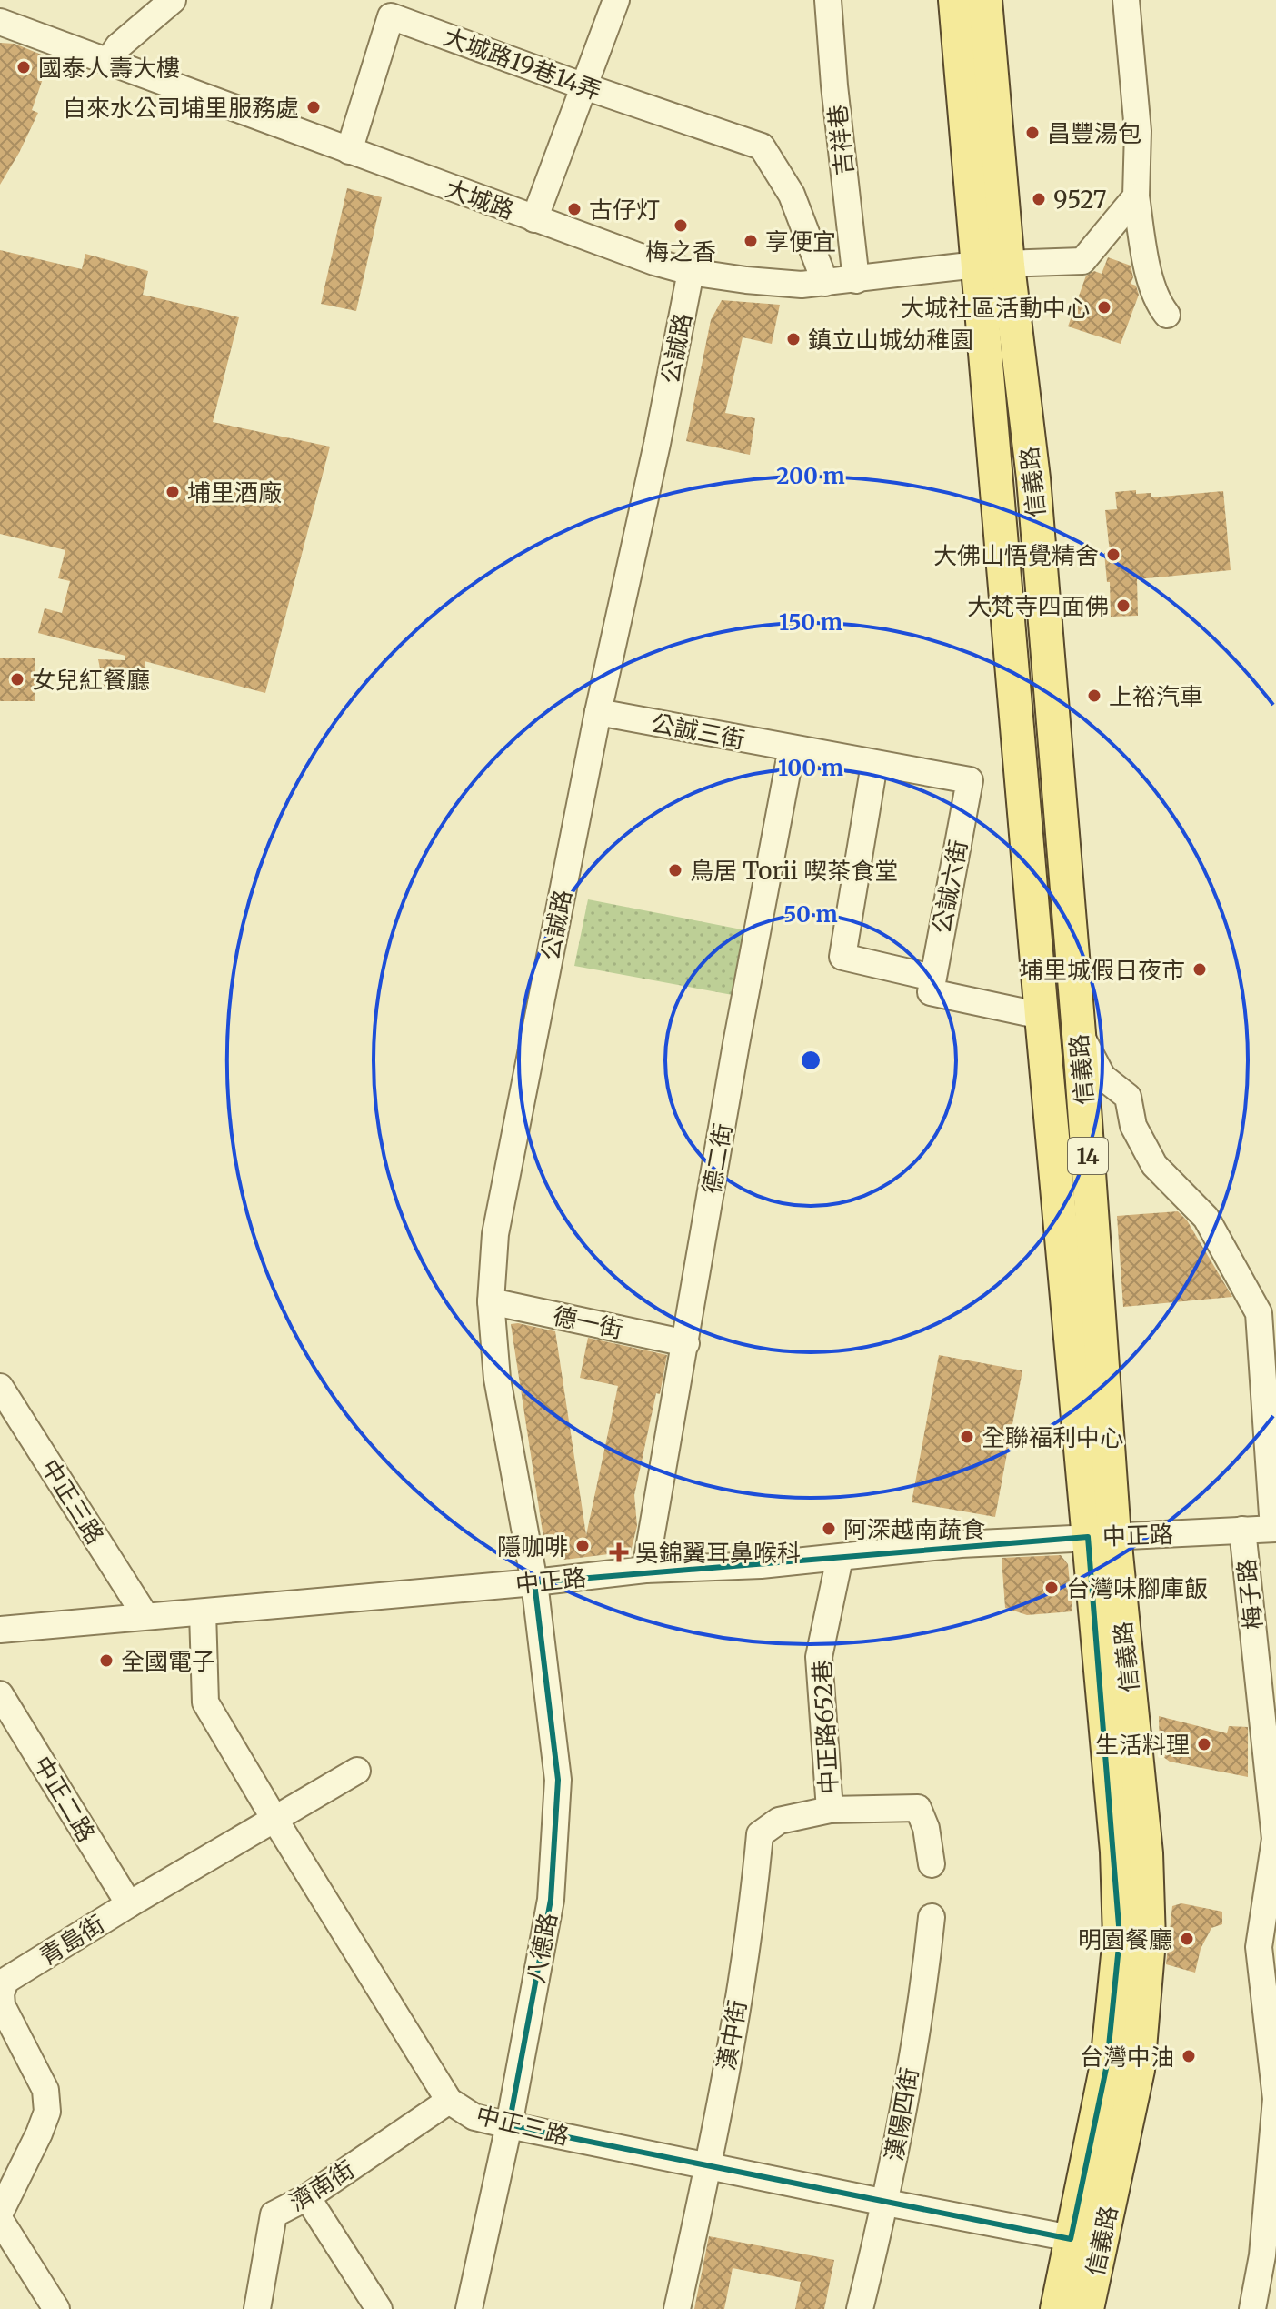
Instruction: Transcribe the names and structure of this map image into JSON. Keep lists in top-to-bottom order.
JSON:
{
  "streets": {
    "main road": ["信義路", "14"],
    "street": [
      "大城路19巷14弄",
      "吉祥巷",
      "大城路",
      "公誠路",
      "公誠三街",
      "公誠六街",
      "德二街",
      "德一街",
      "中正三路",
      "中正路",
      "梅子路",
      "中正路652巷",
      "中正二路",
      "青島街",
      "八德路",
      "漢中街",
      "漢陽四街",
      "濟南街"
    ]
  },
  "crossings": [
    ["大城路19巷14弄", "大城路"],
    ["吉祥巷", "大城路"],
    ["大城路", "公誠路"],
    ["大城路", "信義路"],
    ["公誠路", "公誠三街"],
    ["公誠路", "德一街"],
    ["公誠路", "中正路"],
    ["公誠路", "八德路"],
    ["信義路", "中正三路"],
    ["信義路", "中正路"],
    ["公誠三街", "公誠六街"],
    ["公誠三街", "德二街"],
    ["德二街", "德一街"],
    ["德二街", "中正路"],
    ["中正三路", "中正路"],
    ["中正三路", "青島街"],
    ["中正三路", "八德路"],
    ["中正三路", "漢中街"],
    ["中正三路", "漢陽四街"],
    ["中正三路", "濟南街"],
    ["中正路", "梅子路"],
    ["中正路", "中正路652巷"],
    ["中正路", "八德路"],
    ["中正路652巷", "漢中街"],
    ["中正二路", "青島街"]
  ],
  "places": {
    "other": [
      "國泰人壽大樓",
      "自來水公司埔里服務處",
      "昌豐湯包",
      "9527",
      "古仔灯",
      "梅之香",
      "享便宜",
      "大城社區活動中心",
      "鎮立山城幼稚園",
      "埔里酒廠",
      "大佛山悟覺精舍",
      "大梵寺四面佛",
      "女兒紅餐廳",
      "上裕汽車",
      "鳥居 Torii 喫茶食堂",
      "埔里城假日夜市",
      "全聯福利中心",
      "阿深越南蔬食",
      "隱咖啡",
      "台灣味腳庫飯",
      "全國電子",
      "生活料理",
      "明園餐廳",
      "台灣中油"
    ],
    "health": ["吳錦翼耳鼻喉科"]
  },
  "rings": [
    "200 m",
    "150 m",
    "100 m",
    "50 m"
  ]
}
